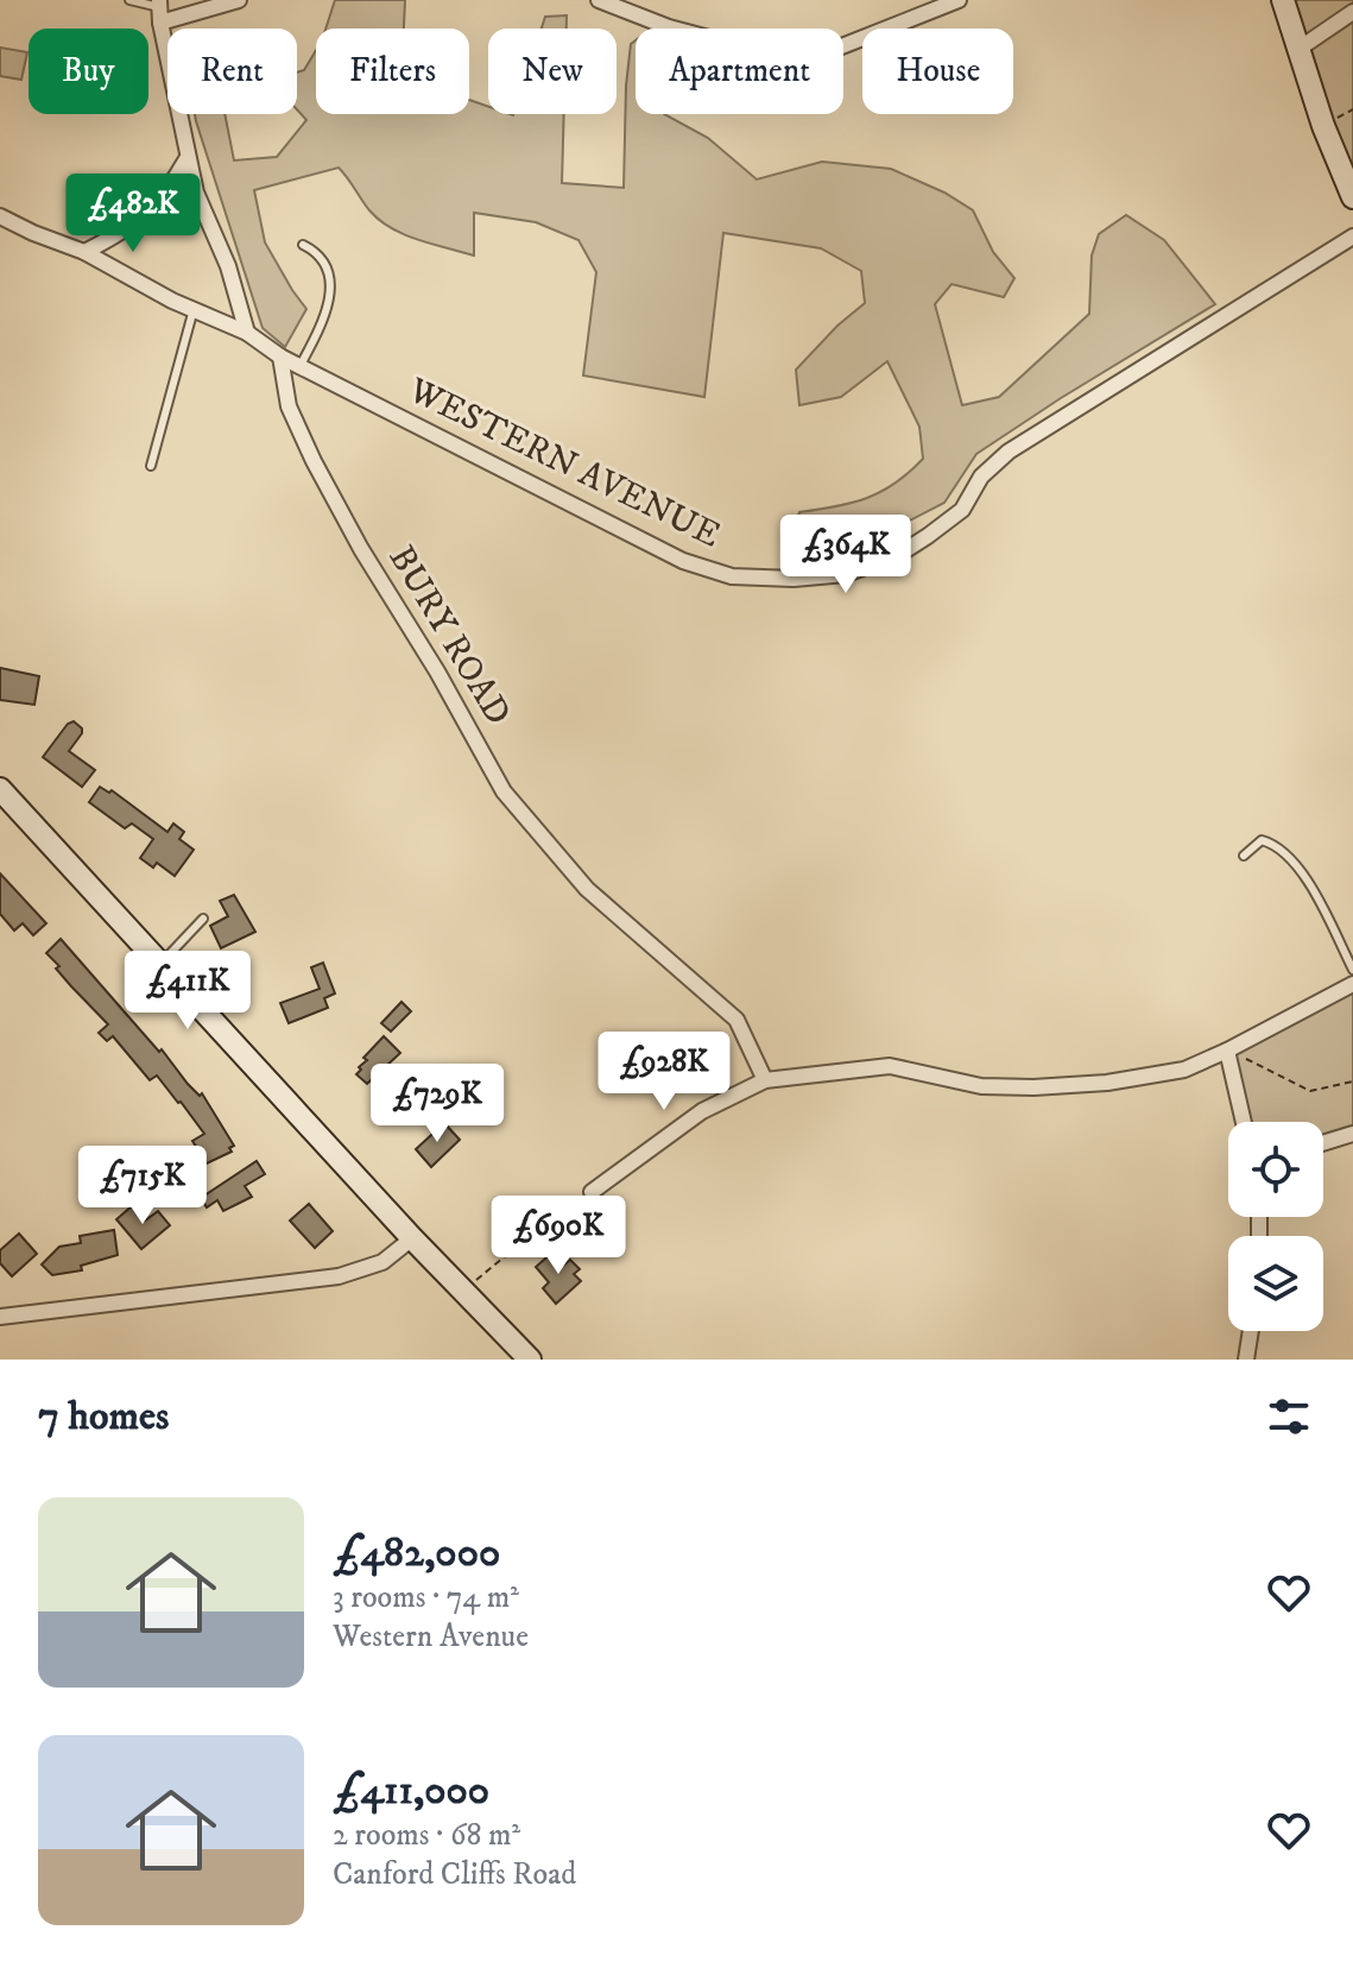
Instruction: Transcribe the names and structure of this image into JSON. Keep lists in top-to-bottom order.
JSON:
{
  "streets": {
    "street": ["WESTERN AVENUE", "BURY ROAD"]
  },
  "crossings": [
    ["WESTERN AVENUE", "BURY ROAD"]
  ],
  "page": {
    "chip": [
      "Buy",
      "Rent",
      "Filters",
      "New",
      "Apartment",
      "House"
    ],
    "price": [
      "£482K",
      "£364K",
      "£411K",
      "£928K",
      "£729K",
      "£715K",
      "£690K"
    ],
    "heading": "7 homes",
    "list": [
      {
        "name": "£482,000",
        "note": "3 rooms · 74 m² · Western Avenue"
      },
      {
        "name": "£411,000",
        "note": "2 rooms · 68 m² · Canford Cliffs Road"
      }
    ]
  }
}
